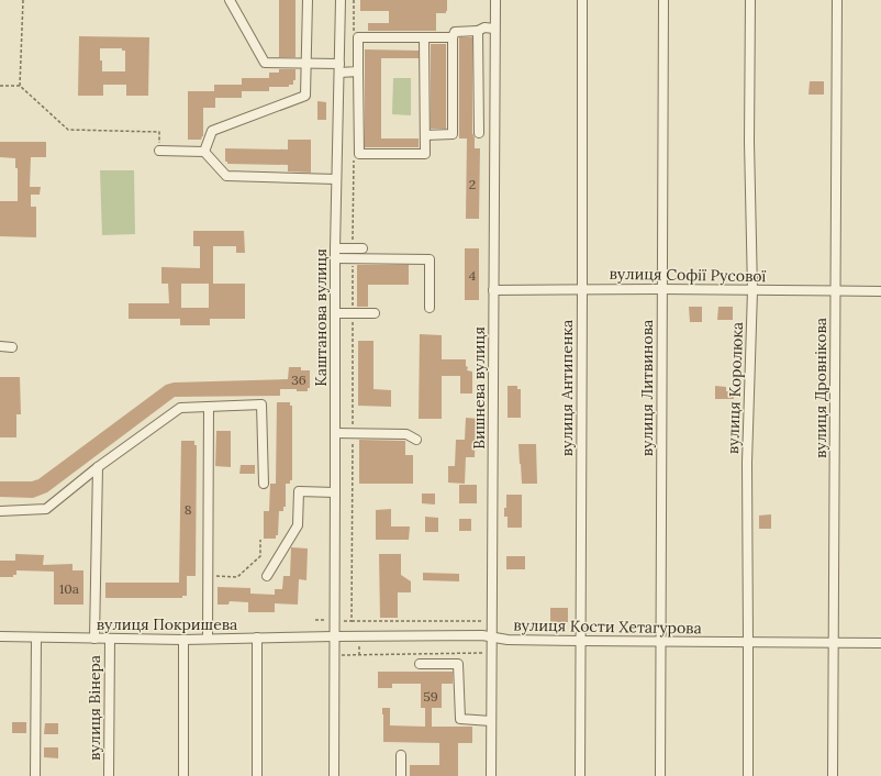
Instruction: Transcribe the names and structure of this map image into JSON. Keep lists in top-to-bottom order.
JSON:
{
  "streets": {
    "street": [
      "вулиця Софії Русової",
      "Каштанова вулиця",
      "Вишнева вулиця",
      "вулиця Антипенка",
      "вулиця Литвинова",
      "вулиця Королюка",
      "вулиця Дровнікова",
      "вулиця Покришева",
      "вулиця Кости Хетагурова",
      "вулиця Вінера"
    ]
  },
  "crossings": [
    ["вулиця Софії Русової", "Вишнева вулиця"],
    ["вулиця Софії Русової", "вулиця Антипенка"],
    ["вулиця Софії Русової", "вулиця Литвинова"],
    ["вулиця Софії Русової", "вулиця Королюка"],
    ["вулиця Софії Русової", "вулиця Дровнікова"],
    ["Каштанова вулиця", "вулиця Покришева"],
    ["Каштанова вулиця", "вулиця Кости Хетагурова"],
    ["Вишнева вулиця", "вулиця Кости Хетагурова"],
    ["вулиця Антипенка", "вулиця Кости Хетагурова"],
    ["вулиця Литвинова", "вулиця Кости Хетагурова"],
    ["вулиця Королюка", "вулиця Кости Хетагурова"],
    ["вулиця Дровнікова", "вулиця Кости Хетагурова"],
    ["вулиця Покришева", "вулиця Кости Хетагурова"],
    ["вулиця Покришева", "вулиця Вінера"]
  ],
  "house_numbers": [
    "2",
    "4",
    "36",
    "8",
    "10а",
    "59"
  ]
}
